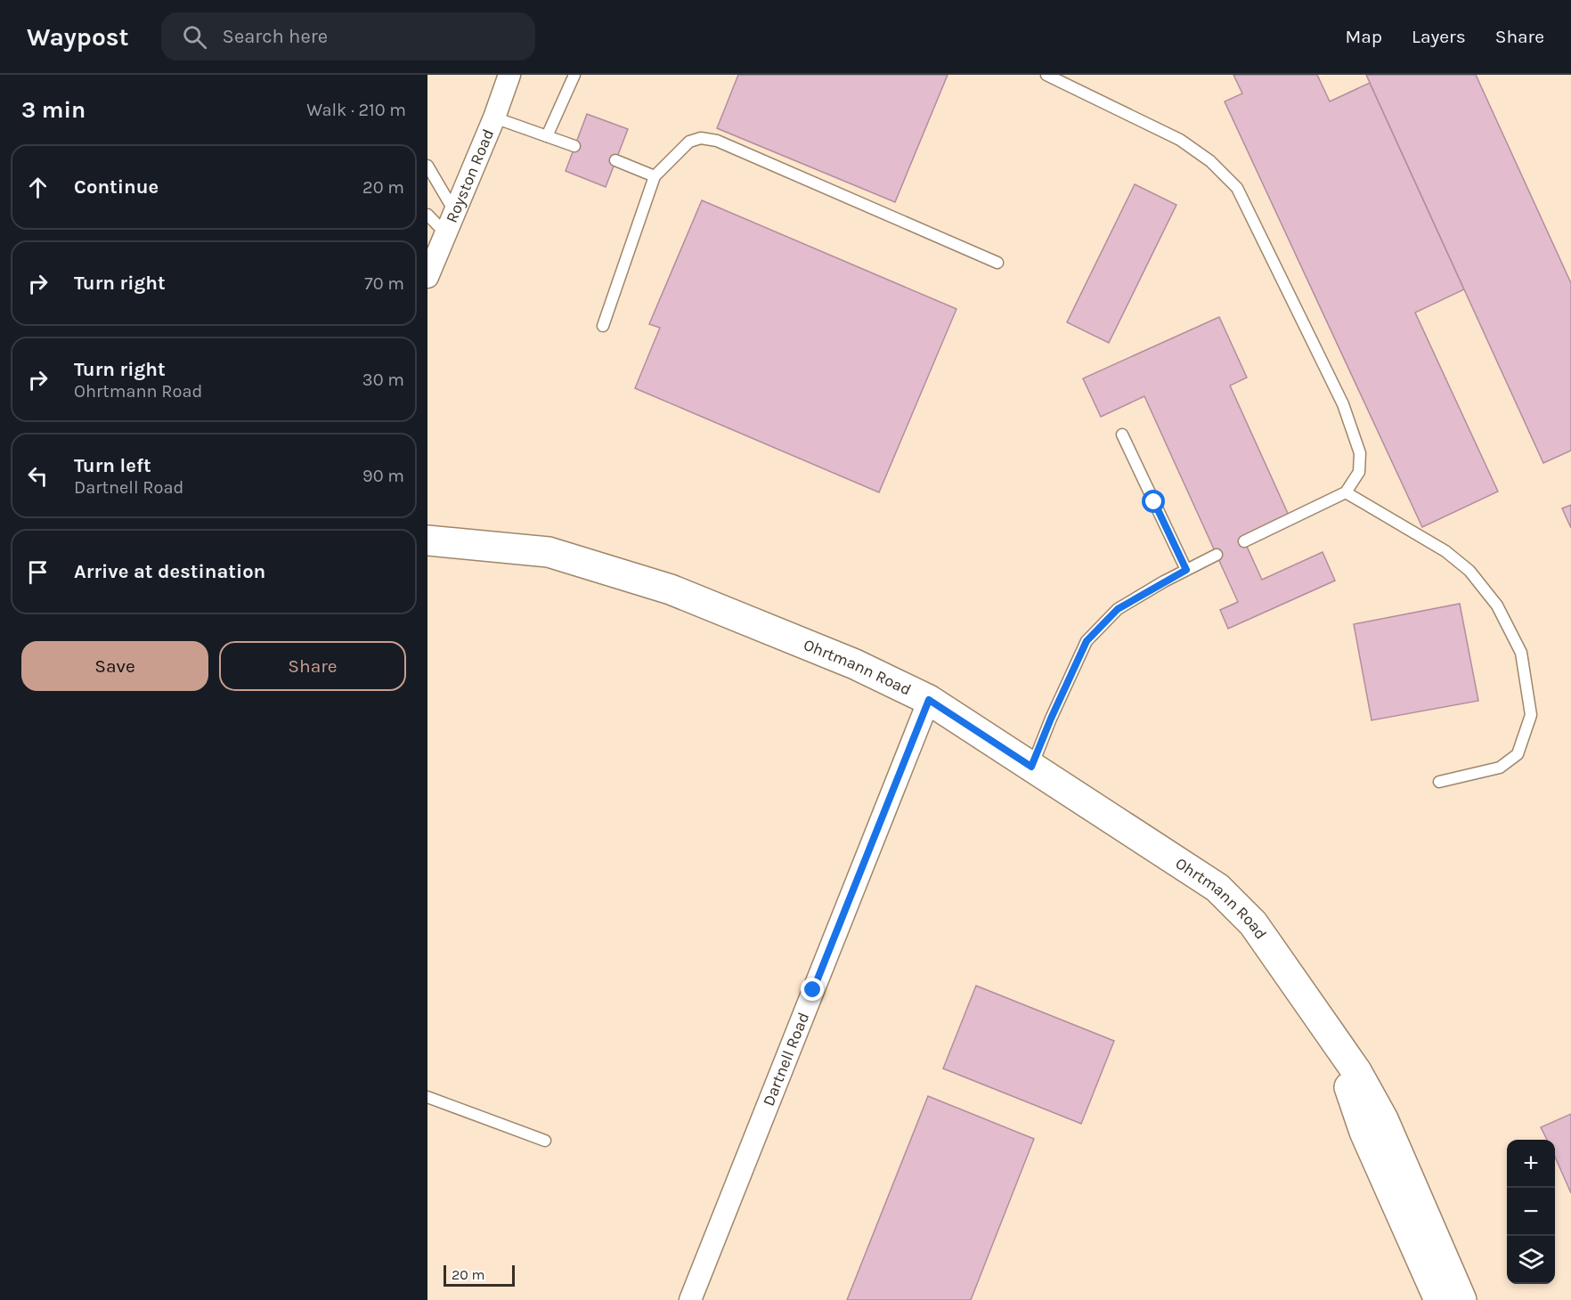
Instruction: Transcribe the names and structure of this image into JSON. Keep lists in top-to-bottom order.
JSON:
{
  "streets": {
    "main road": ["Ohrtmann Road"],
    "street": ["Royston Road", "Dartnell Road"]
  },
  "crossings": [
    ["Ohrtmann Road", "Dartnell Road"]
  ],
  "scale_bar": "20 m",
  "page": {
    "header": "Waypost",
    "search": "Search here",
    "nav": ["Map", "Layers", "Share"],
    "heading": ["3 min", "Walk · 210 m"],
    "list": [
      ["Continue", "20 m"],
      ["Turn right", "70 m"],
      ["Turn right", "Ohrtmann Road", "30 m"],
      ["Turn left", "Dartnell Road", "90 m"],
      "Arrive at destination"
    ],
    "buttons": ["Save", "Share"],
    "map_buttons": ["+", "−"],
    "scale": "20 m"
  }
}
